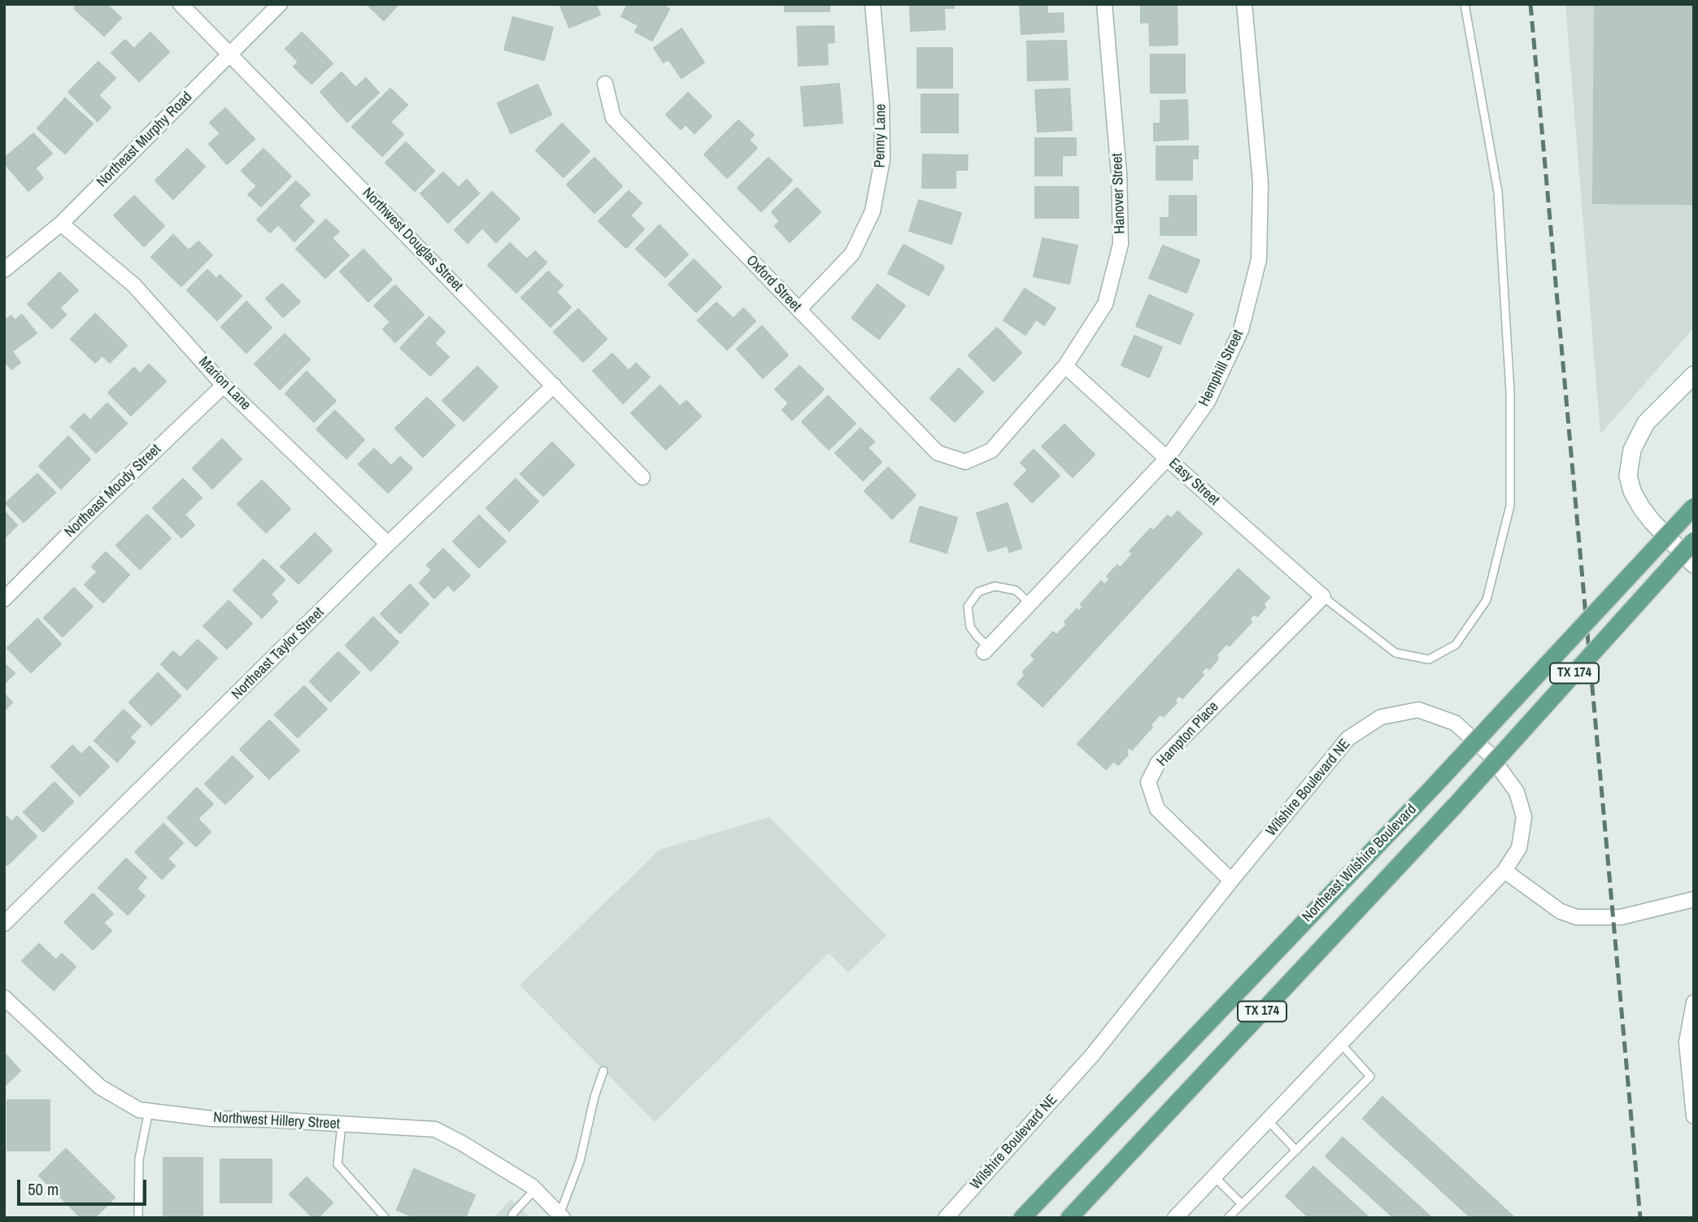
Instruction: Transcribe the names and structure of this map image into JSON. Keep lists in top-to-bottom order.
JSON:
{
  "streets": {
    "main road": ["TX 174", "Northeast Wilshire Boulevard"],
    "street": [
      "Penny Lane",
      "Northeast Murphy Road",
      "Hanover Street",
      "Northwest Douglas Street",
      "Oxford Street",
      "Hemphill Street",
      "Marion Lane",
      "Easy Street",
      "Northeast Moody Street",
      "Northeast Taylor Street",
      "Hampton Place",
      "Wilshire Boulevard NE",
      "Northwest Hillery Street"
    ]
  },
  "crossings": [
    ["Penny Lane", "Oxford Street"],
    ["Northeast Murphy Road", "Northwest Douglas Street"],
    ["Northeast Murphy Road", "Marion Lane"],
    ["Hanover Street", "Oxford Street"],
    ["Hanover Street", "Easy Street"],
    ["Northwest Douglas Street", "Northeast Taylor Street"],
    ["Hemphill Street", "Easy Street"],
    ["Marion Lane", "Northeast Moody Street"],
    ["Marion Lane", "Northeast Taylor Street"],
    ["Easy Street", "Hampton Place"],
    ["Hampton Place", "Wilshire Boulevard NE"]
  ],
  "scale_bar": "50 m"
}
